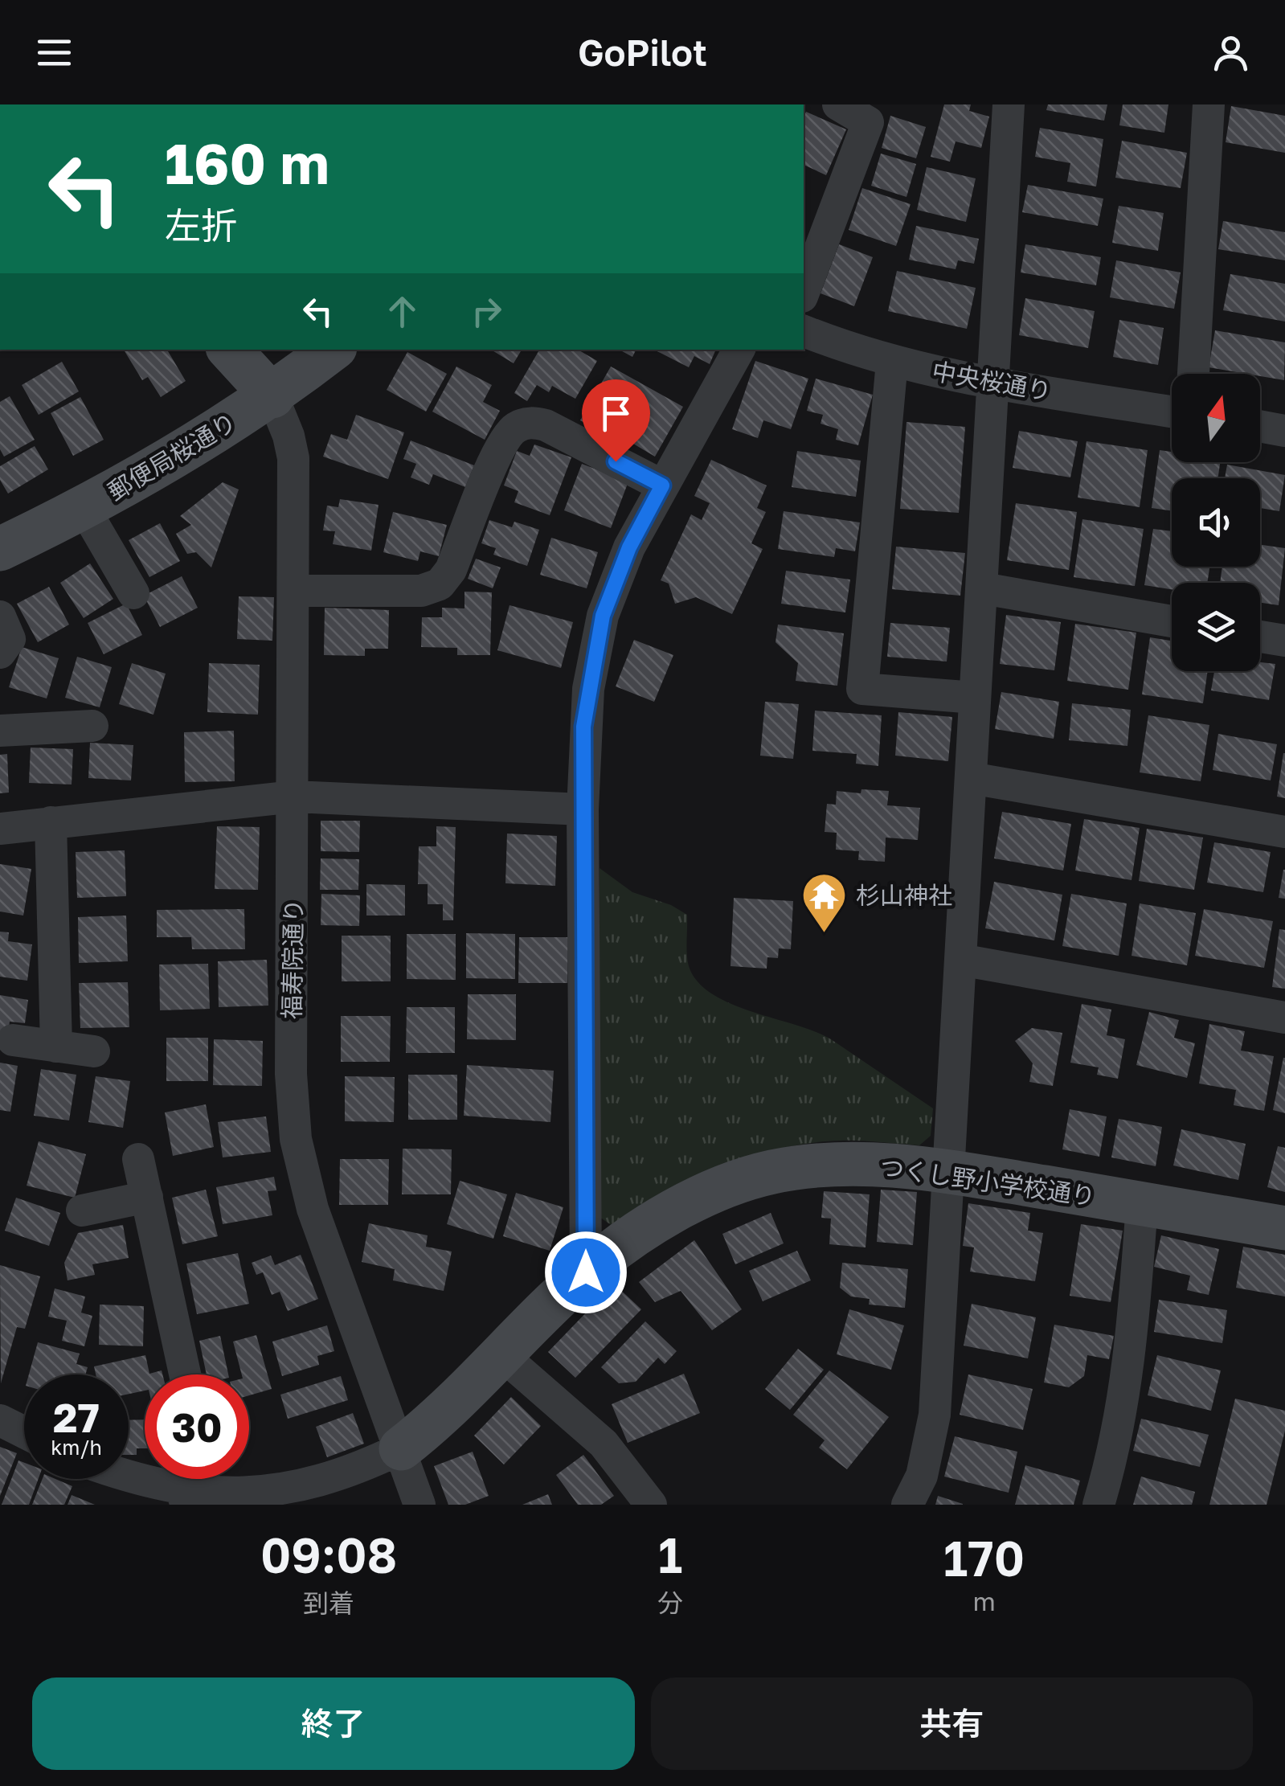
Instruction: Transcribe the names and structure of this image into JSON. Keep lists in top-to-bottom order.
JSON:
{
  "streets": {
    "street": [
      "中央桜通り",
      "郵便局桜通り",
      "福寿院通り",
      "つくし野小学校通り"
    ]
  },
  "crossings": [
    ["郵便局桜通り", "福寿院通り"],
    ["福寿院通り", "つくし野小学校通り"]
  ],
  "places": {
    "temple": ["杉山神社"]
  },
  "north": "top",
  "page": {
    "header": "GoPilot",
    "turn": ["160 m", "左折"],
    "speed": "27 km/h",
    "limit": "30",
    "eta": [
      "09:08",
      "到着",
      "1",
      "分",
      "170",
      "m"
    ],
    "buttons": ["終了", "共有"]
  }
}
